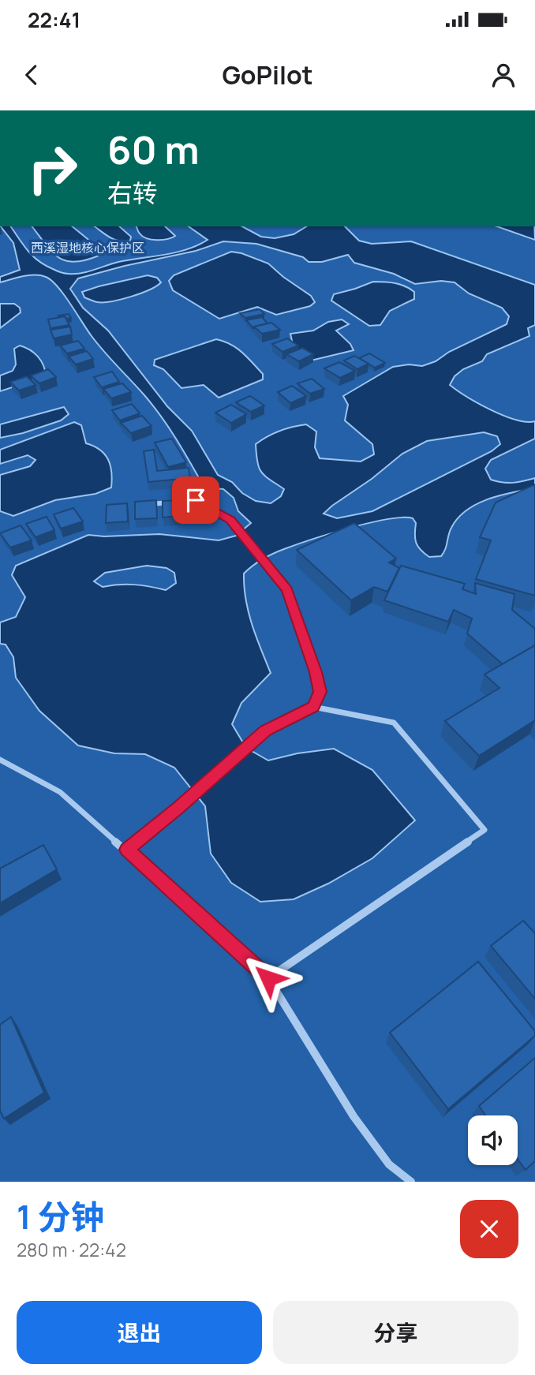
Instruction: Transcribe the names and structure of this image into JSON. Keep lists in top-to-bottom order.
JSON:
{
  "parks": ["西溪湿地核心保护区"],
  "page": {
    "status": "22:41",
    "header": "GoPilot",
    "turn": ["60 m", "右转"],
    "heading": ["1 分钟", "280 m · 22:42"],
    "buttons": ["退出", "分享"]
  }
}
